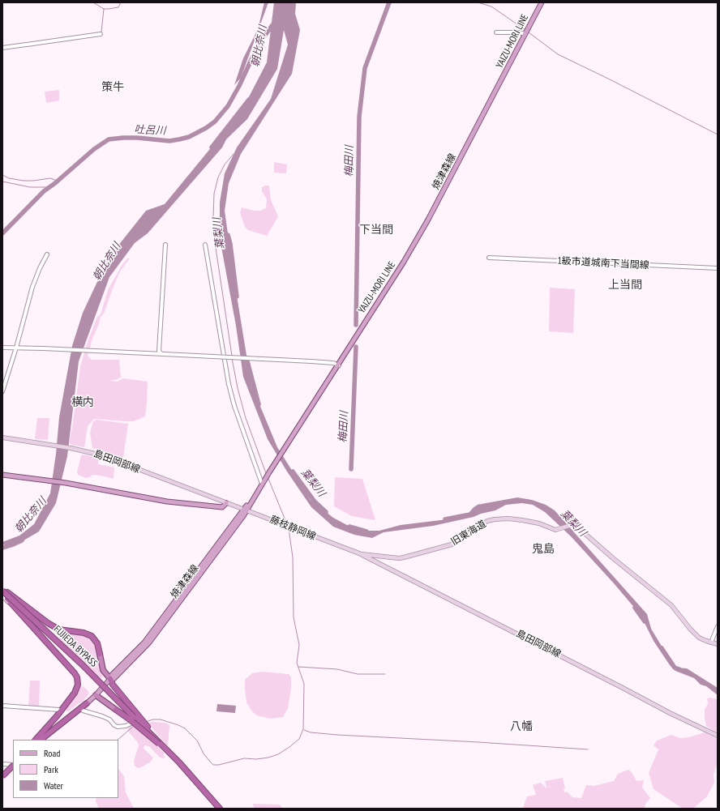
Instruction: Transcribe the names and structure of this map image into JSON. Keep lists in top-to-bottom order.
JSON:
{
  "streets": {
    "highway": ["FUJIEDA BYPASS"],
    "main road": [
      "YAIZU-MORI LINE",
      "焼津森線",
      "島田岡部線",
      "藤枝静岡線",
      "旧東海道"
    ],
    "street": ["1級市道城南下当間線"]
  },
  "crossings": [
    ["YAIZU-MORI LINE", "焼津森線"],
    ["焼津森線", "藤枝静岡線"],
    ["島田岡部線", "藤枝静岡線"],
    ["島田岡部線", "旧東海道"],
    ["藤枝静岡線", "旧東海道"]
  ],
  "districts": [
    "策牛",
    "下当間",
    "上当間",
    "横内",
    "鬼島",
    "八幡"
  ],
  "water": [
    "朝比奈川",
    "吐呂川",
    "梅田川",
    "葉梨川"
  ],
  "legend": ["Road", "Park", "Water"]
}
